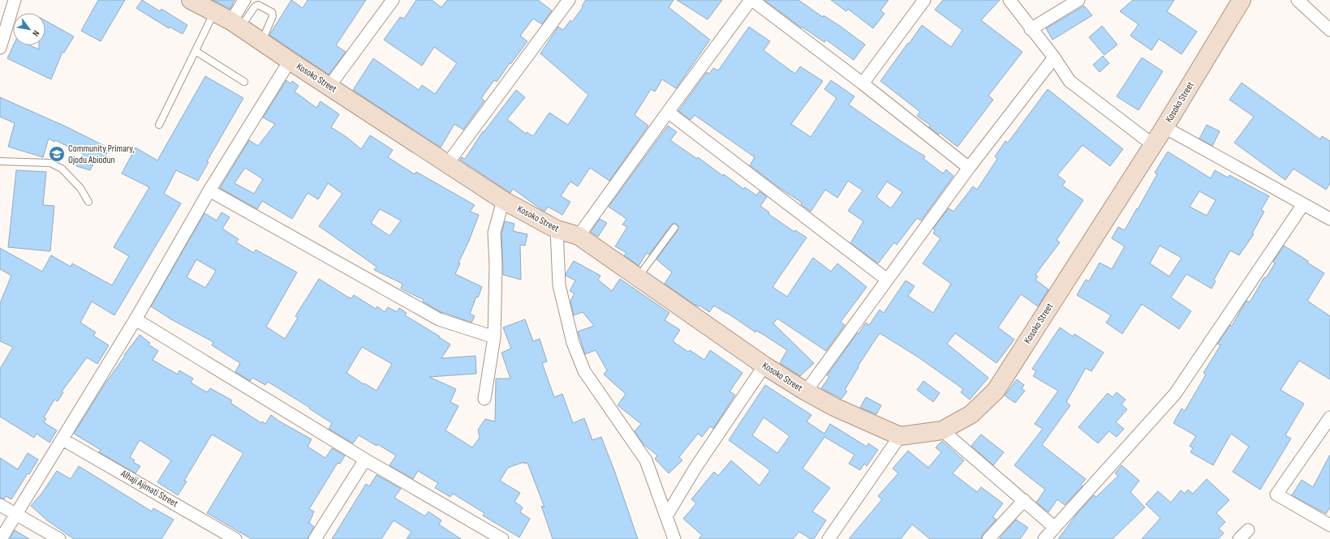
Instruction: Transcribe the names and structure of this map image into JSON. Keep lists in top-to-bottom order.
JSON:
{
  "streets": {
    "street": ["Kosoko Street", "Alhaji Ajimati Street"]
  },
  "places": {
    "school or university": ["Community Primary, Ojodu Abiodun"]
  },
  "north": "bottom right"
}
